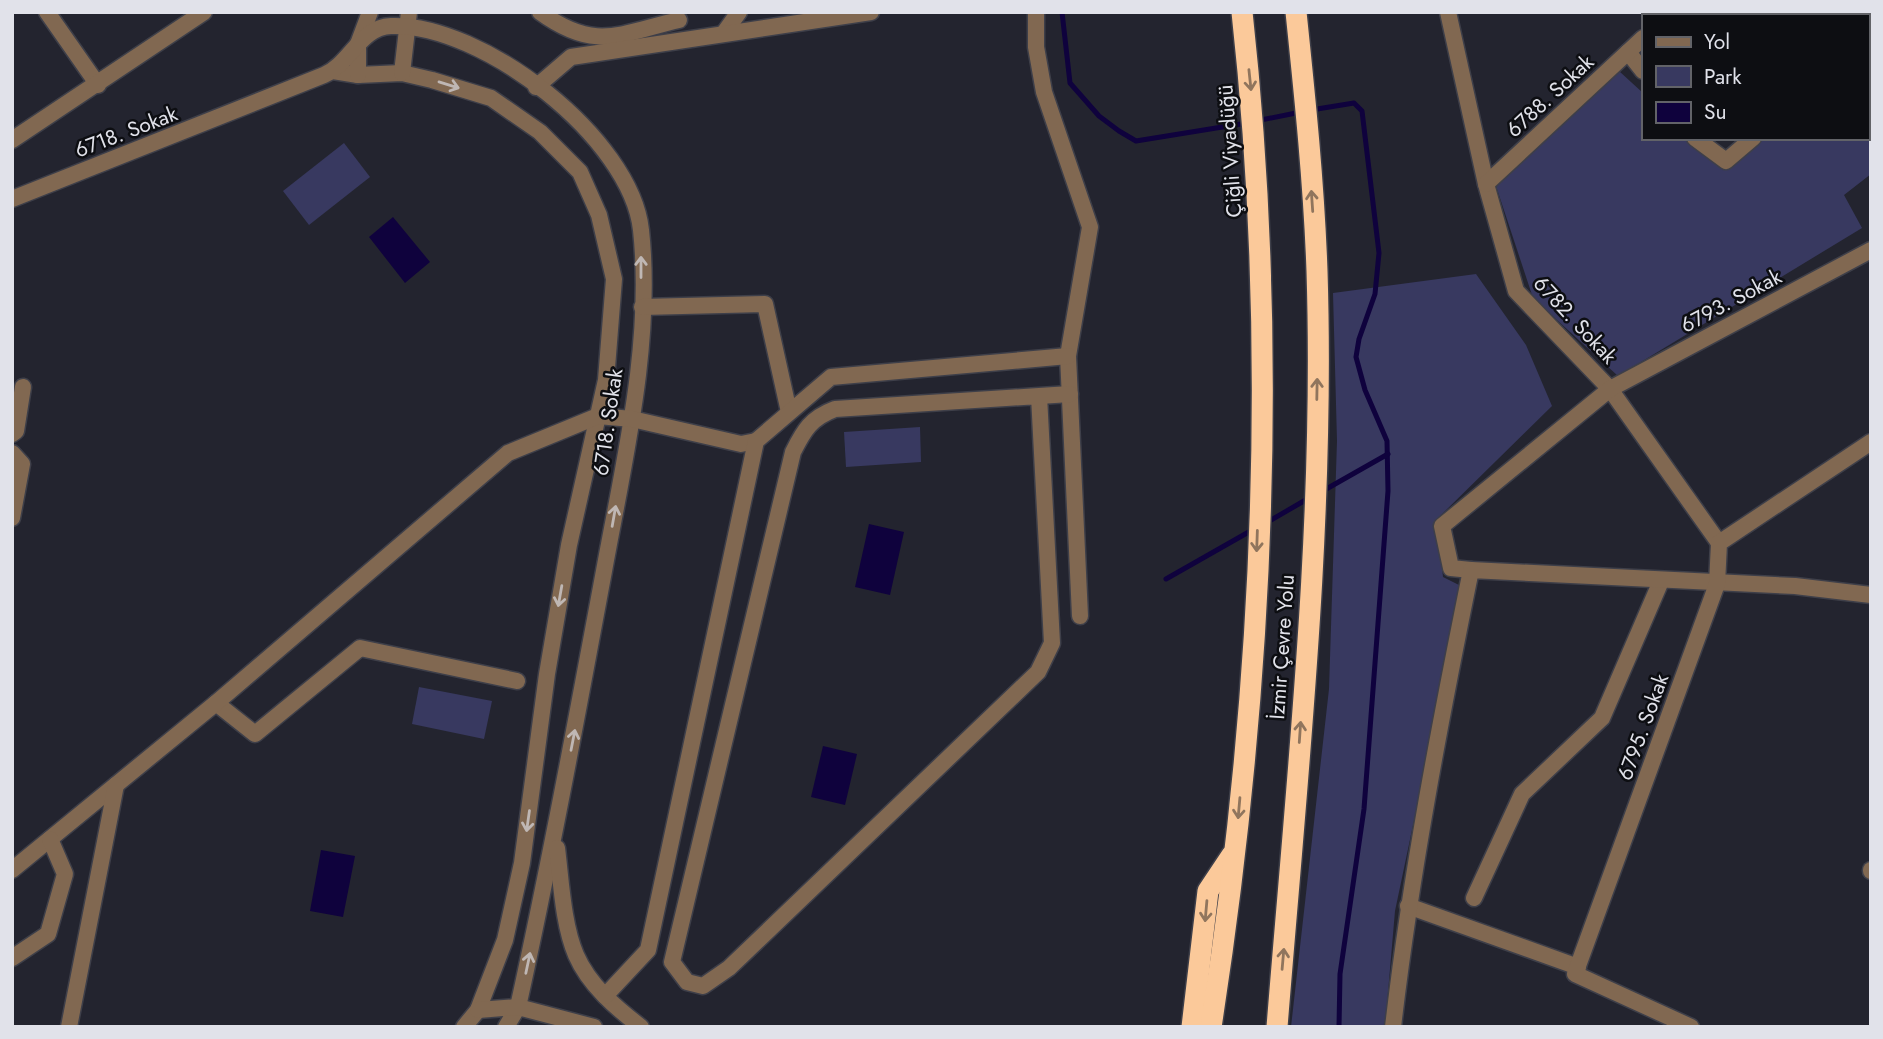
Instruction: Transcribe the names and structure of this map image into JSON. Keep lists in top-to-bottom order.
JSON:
{
  "streets": {
    "highway": ["Çiğli Viyadüğü", "İzmir Çevre Yolu"],
    "street": [
      "6788. Sokak",
      "6718. Sokak",
      "6793. Sokak",
      "6782. Sokak",
      "6795. Sokak"
    ]
  },
  "crossings": [
    ["6788. Sokak", "6782. Sokak"],
    ["Çiğli Viyadüğü", "İzmir Çevre Yolu"],
    ["6793. Sokak", "6782. Sokak"],
    ["6782. Sokak", "6795. Sokak"]
  ],
  "one_way": ["Çiğli Viyadüğü"],
  "legend": ["Yol", "Park", "Su"]
}
